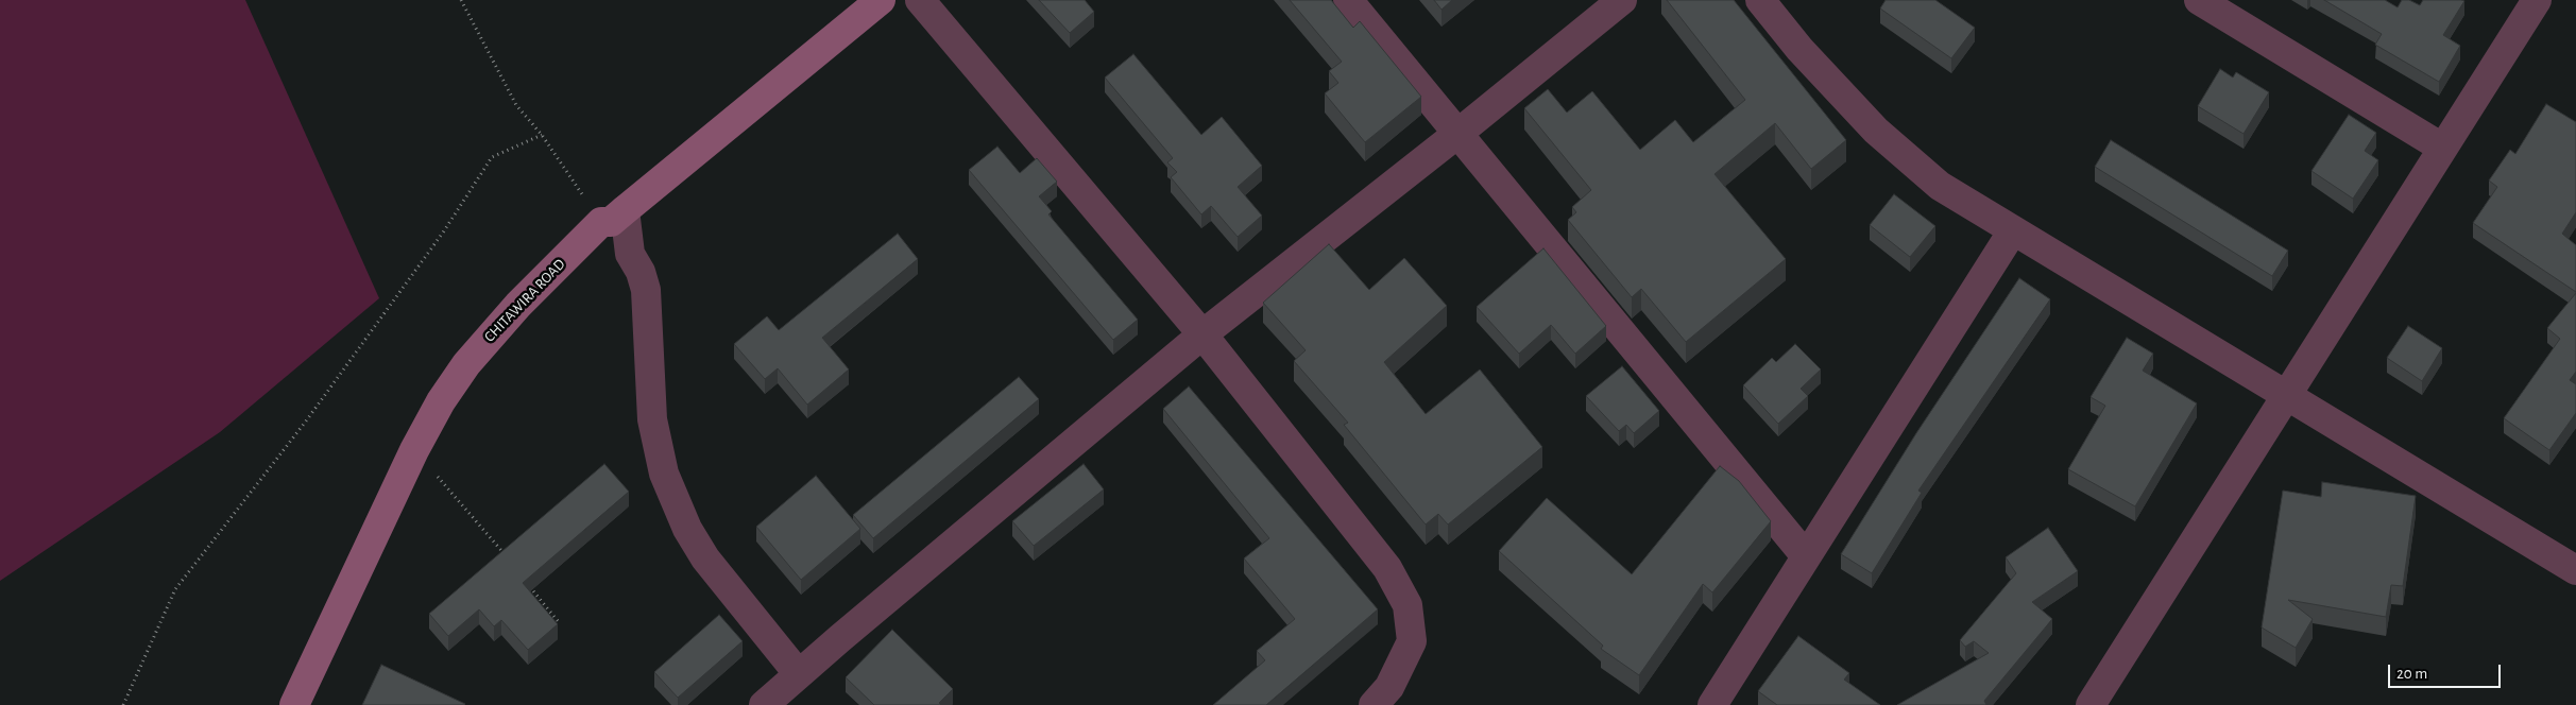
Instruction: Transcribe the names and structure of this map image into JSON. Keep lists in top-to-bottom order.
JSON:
{
  "streets": {
    "street": ["CHITAWIRA ROAD"]
  },
  "scale_bar": "20 m"
}
